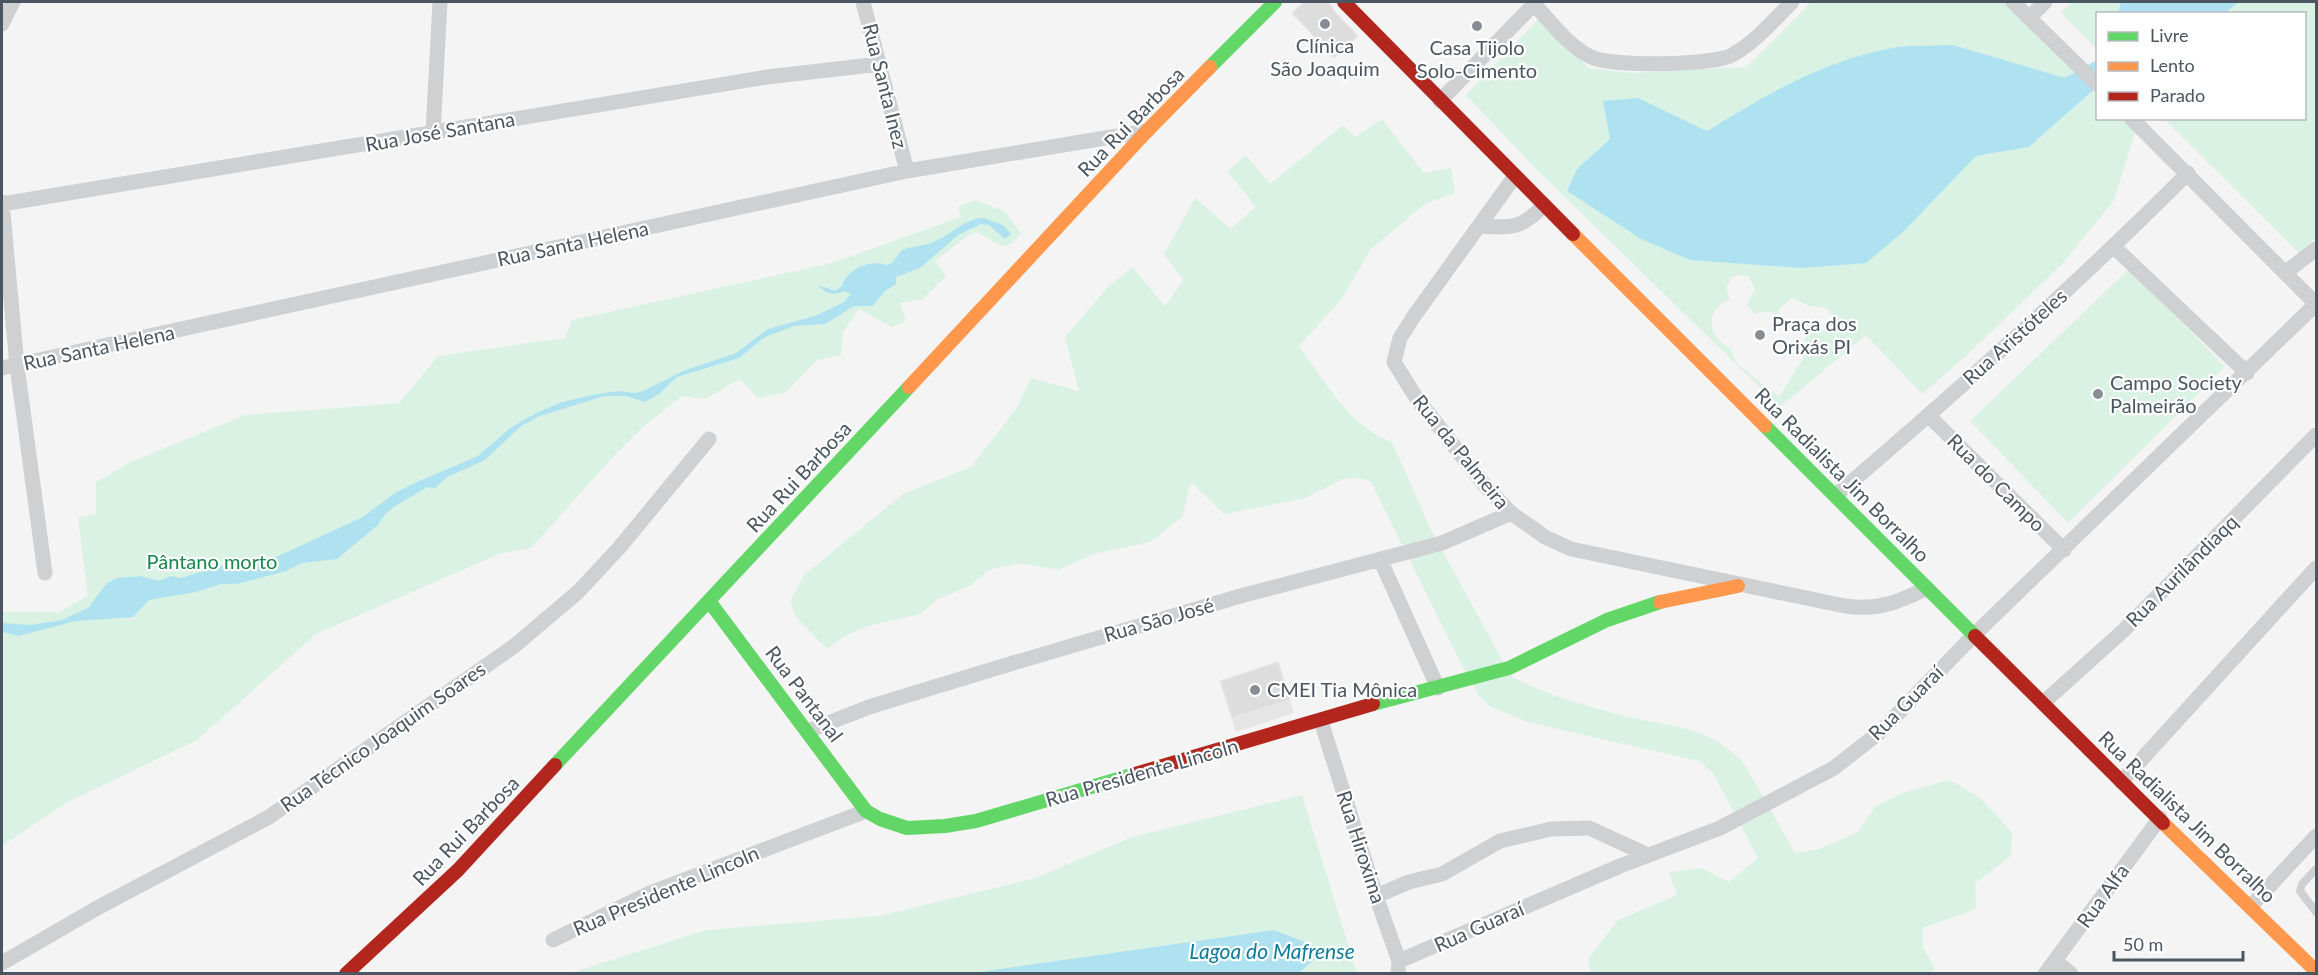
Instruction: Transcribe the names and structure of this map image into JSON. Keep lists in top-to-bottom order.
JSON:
{
  "streets": {
    "street": [
      "Rua Santa Inez",
      "Rua Rui Barbosa",
      "Rua José Santana",
      "Rua Santa Helena",
      "Rua Aristóteles",
      "Rua da Palmeira",
      "Rua Radialista Jim Borralho",
      "Rua do Campo",
      "Rua Aurilândiaqq",
      "Rua São José",
      "Rua Pantanal",
      "Rua Guaraí",
      "Rua Técnico Joaquim Soares",
      "Rua Presidente Lincoln",
      "Rua Hiroxima",
      "Rua Alfa"
    ]
  },
  "crossings": [
    ["Rua Santa Inez", "Rua José Santana"],
    ["Rua Santa Inez", "Rua Santa Helena"],
    ["Rua Rui Barbosa", "Rua Santa Helena"],
    ["Rua Rui Barbosa", "Rua Pantanal"],
    ["Rua Aristóteles", "Rua Radialista Jim Borralho"],
    ["Rua Aristóteles", "Rua do Campo"],
    ["Rua da Palmeira", "Rua Radialista Jim Borralho"],
    ["Rua da Palmeira", "Rua São José"],
    ["Rua da Palmeira", "Rua Presidente Lincoln"],
    ["Rua Radialista Jim Borralho", "Rua Aurilândiaqq"],
    ["Rua Radialista Jim Borralho", "Rua Guaraí"],
    ["Rua Radialista Jim Borralho", "Rua Alfa"],
    ["Rua do Campo", "Rua Guaraí"],
    ["Rua São José", "Rua Pantanal"],
    ["Rua Pantanal", "Rua Presidente Lincoln"],
    ["Rua Guaraí", "Rua Hiroxima"],
    ["Rua Presidente Lincoln", "Rua Hiroxima"]
  ],
  "water": ["Lagoa do Mafrense"],
  "parks": ["Pântano morto"],
  "places": [
    "Clínica São Joaquim",
    "Casa Tijolo Solo-Cimento",
    "Praça dos Orixás PI",
    "Campo Society Palmeirão",
    "CMEI Tia Mônica"
  ],
  "legend": ["Livre", "Lento", "Parado"],
  "scale_bar": "50 m"
}
